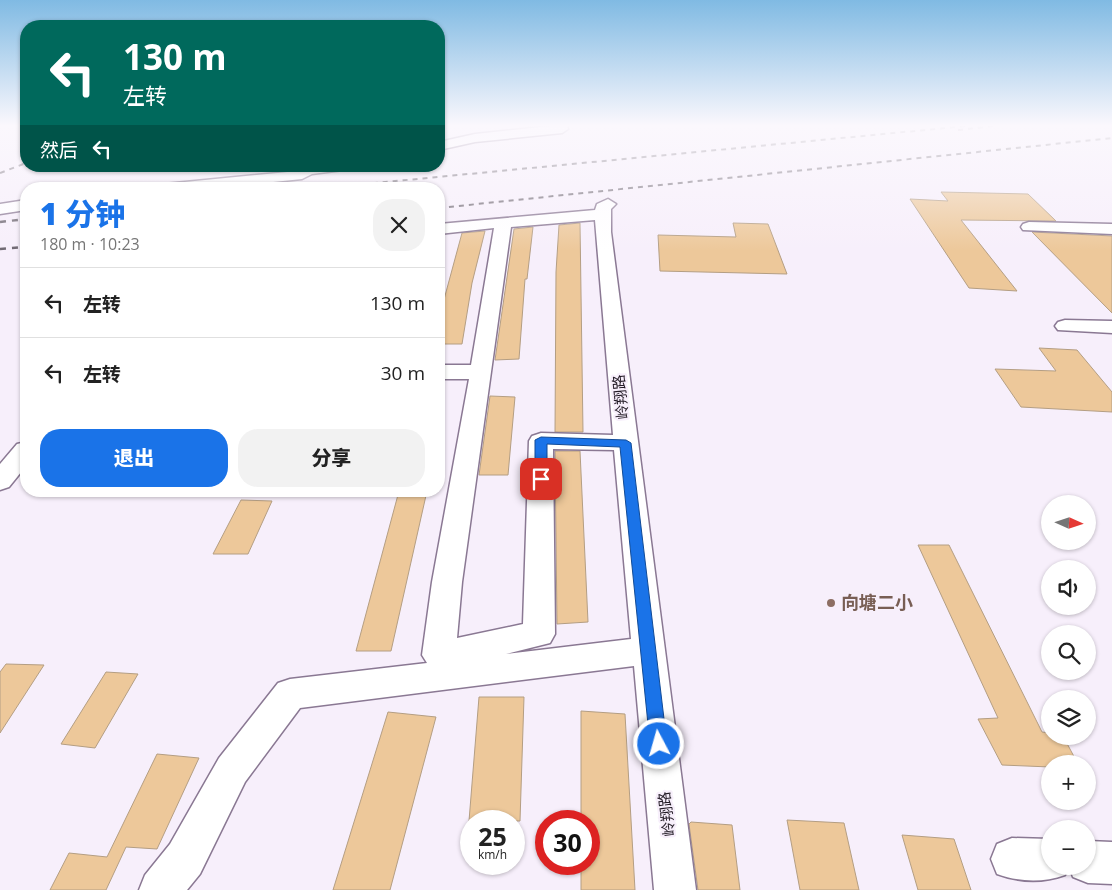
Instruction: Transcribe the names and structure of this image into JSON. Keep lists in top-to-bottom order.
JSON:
{
  "streets": {
    "street": ["岭翔路"]
  },
  "places": ["向塘二小"],
  "north": "right",
  "page": {
    "turn": ["130 m", "左转"],
    "then": "然后",
    "heading": ["1 分钟", "180 m · 10:23"],
    "list": [
      {
        "name": "左转",
        "value": "130 m"
      },
      {
        "name": "左转",
        "value": "30 m"
      }
    ],
    "buttons": ["退出", "分享"],
    "map_buttons": ["+", "−"],
    "speed": "25 km/h",
    "limit": "30"
  }
}
